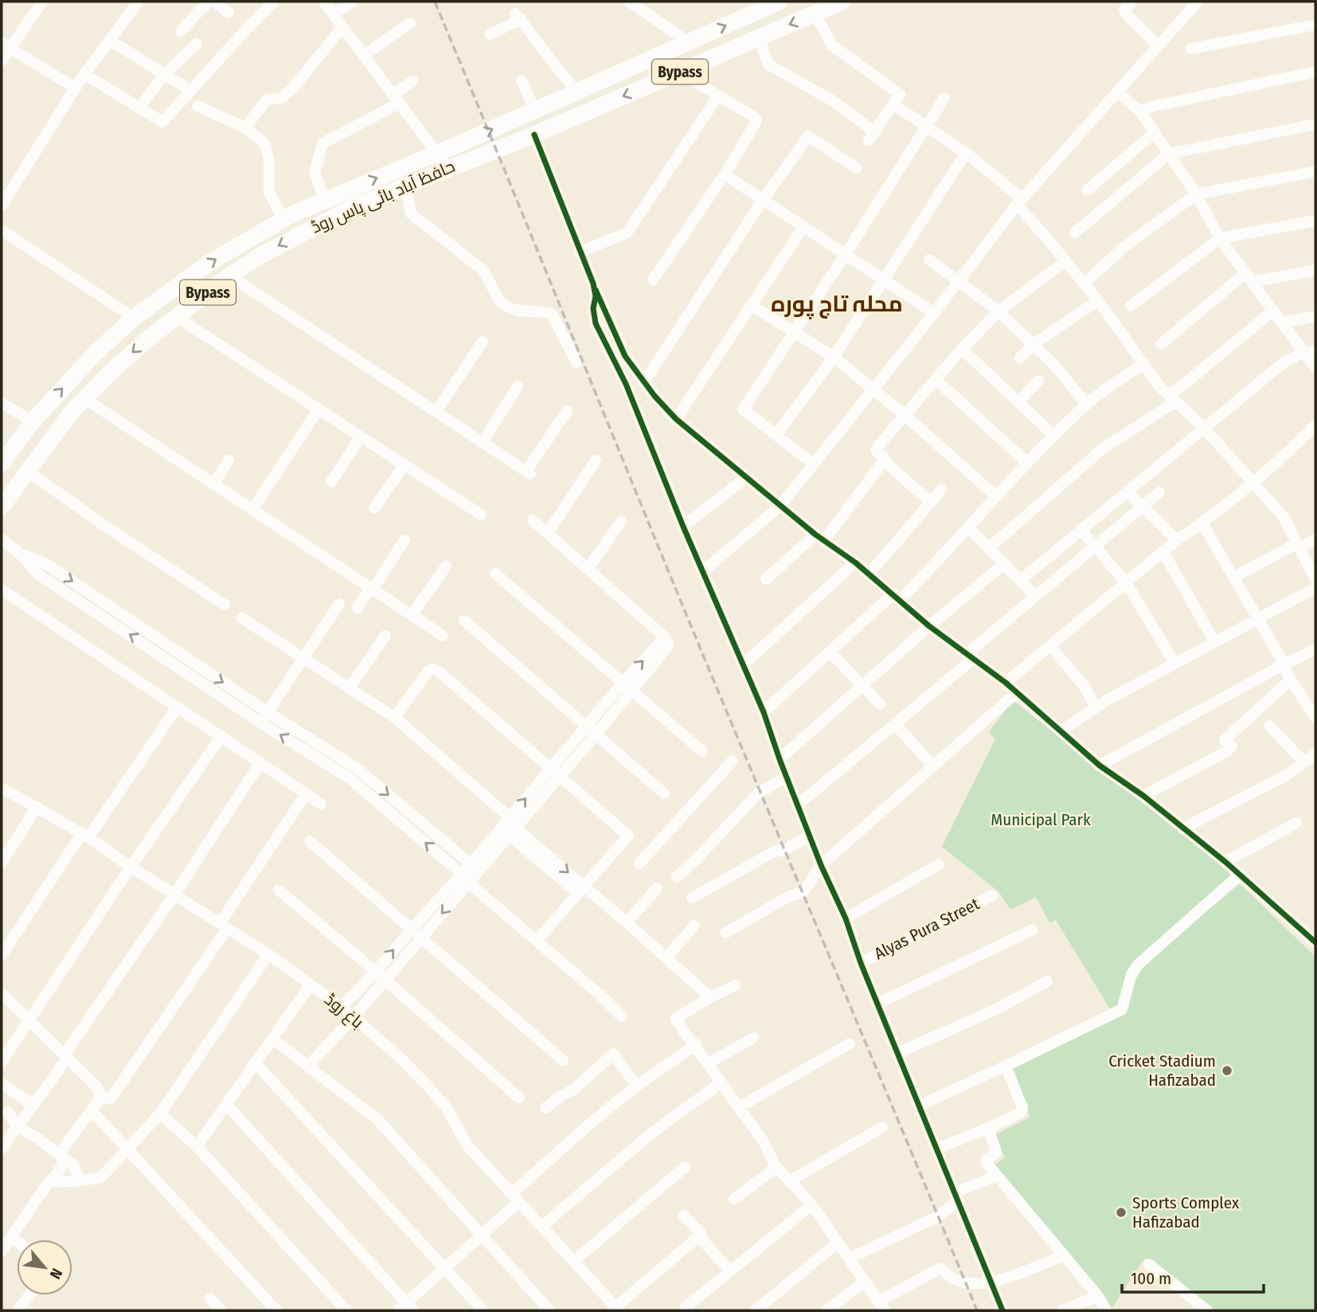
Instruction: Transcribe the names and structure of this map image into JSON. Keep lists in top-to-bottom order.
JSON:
{
  "streets": {
    "highway": ["Bypass", "حافظ آباد بائی پاس روڈ"],
    "street": ["Alyas Pura Street", "باغ روڈ"]
  },
  "districts": ["محلہ تاج پورہ"],
  "parks": ["Municipal Park"],
  "places": ["Cricket Stadium Hafizabad", "Sports Complex Hafizabad"],
  "scale_bar": "100 m",
  "north": "bottom right"
}
